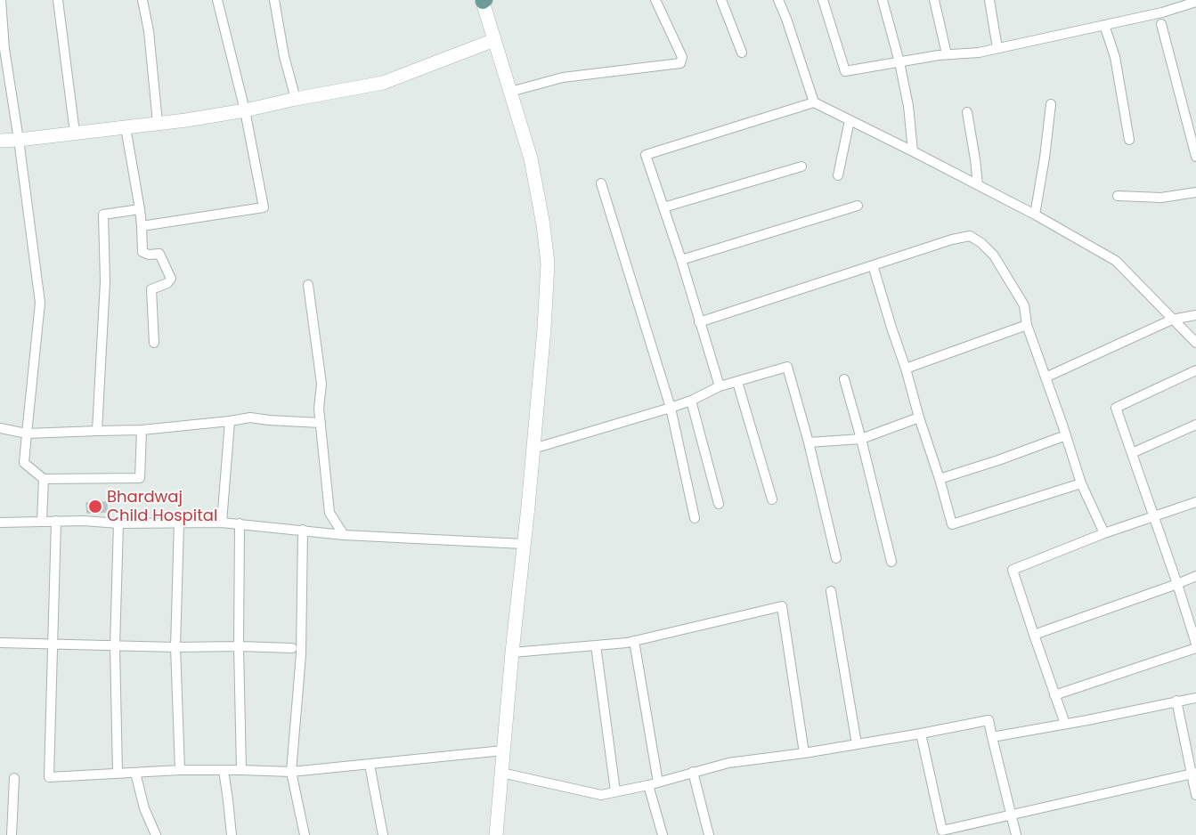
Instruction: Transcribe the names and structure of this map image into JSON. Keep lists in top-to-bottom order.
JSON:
{
  "places": ["Bhardwaj Child Hospital"]
}
